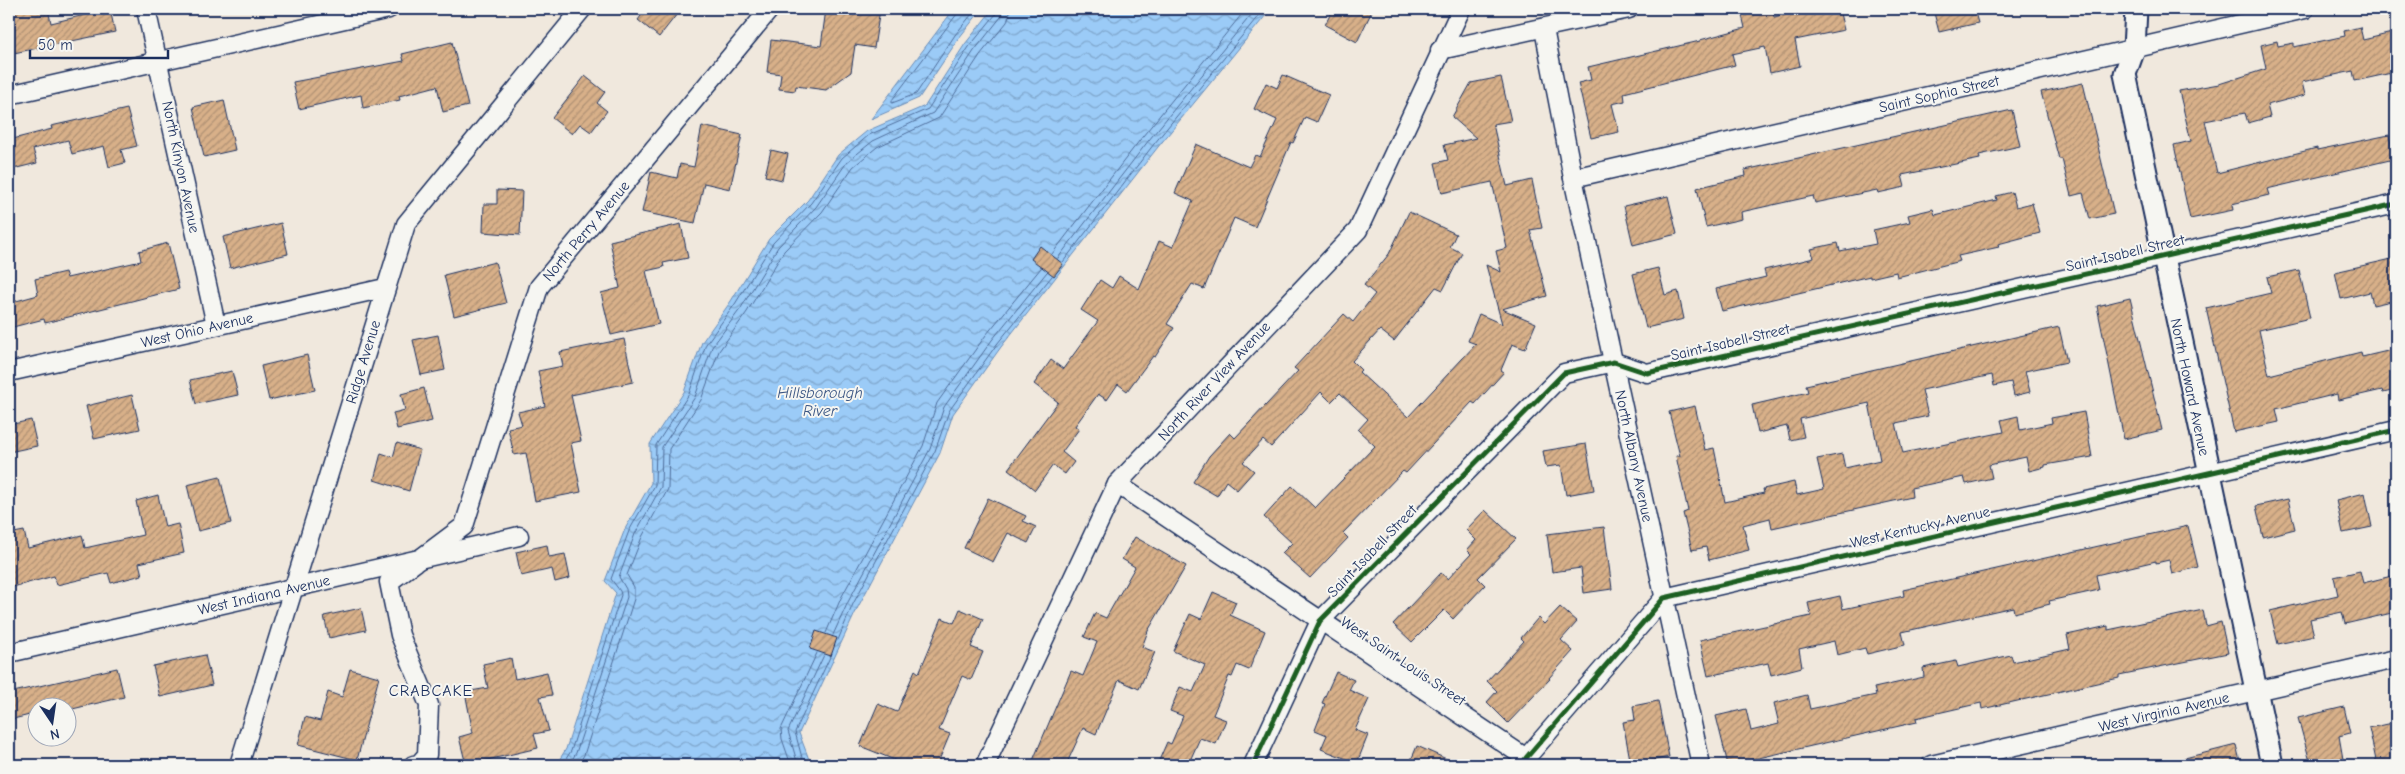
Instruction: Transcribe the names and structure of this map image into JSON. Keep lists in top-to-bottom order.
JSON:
{
  "streets": {
    "street": [
      "Saint Sophia Street",
      "North Kinyon Avenue",
      "North Perry Avenue",
      "Saint Isabell Street",
      "West Ohio Avenue",
      "Ridge Avenue",
      "North River View Avenue",
      "North Howard Avenue",
      "North Albany Avenue",
      "West Kentucky Avenue",
      "West Indiana Avenue",
      "West Saint Louis Street",
      "West Virginia Avenue"
    ]
  },
  "crossings": [
    ["Saint Sophia Street", "North Howard Avenue"],
    ["Saint Sophia Street", "North Albany Avenue"],
    ["North Kinyon Avenue", "West Ohio Avenue"],
    ["North Perry Avenue", "West Indiana Avenue"],
    ["Saint Isabell Street", "North Howard Avenue"],
    ["Saint Isabell Street", "North Albany Avenue"],
    ["Saint Isabell Street", "West Saint Louis Street"],
    ["West Ohio Avenue", "Ridge Avenue"],
    ["Ridge Avenue", "West Indiana Avenue"],
    ["North River View Avenue", "West Saint Louis Street"],
    ["North Howard Avenue", "West Kentucky Avenue"],
    ["North Howard Avenue", "West Virginia Avenue"],
    ["North Albany Avenue", "West Kentucky Avenue"]
  ],
  "districts": ["CRABCAKE"],
  "water": ["Hillsborough River"],
  "scale_bar": "50 m",
  "north": "bottom"
}
